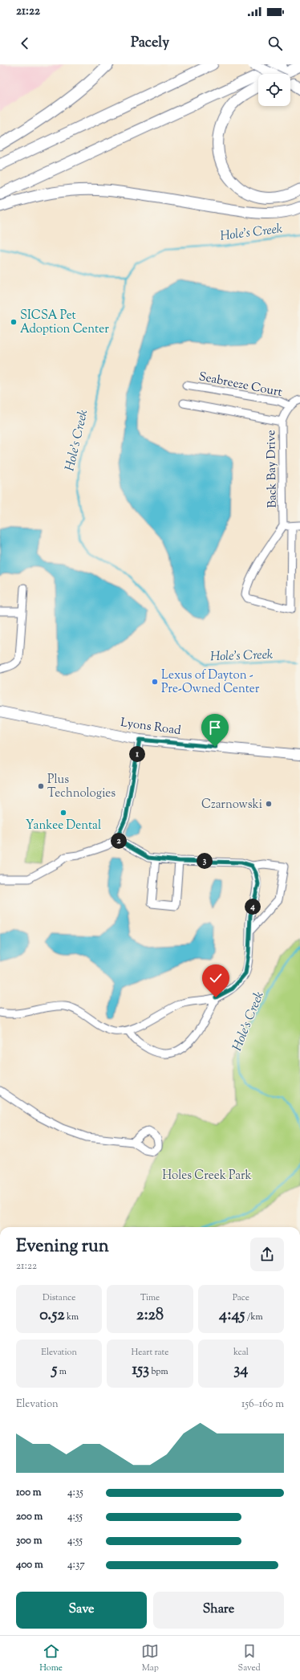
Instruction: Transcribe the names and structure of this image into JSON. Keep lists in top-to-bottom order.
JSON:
{
  "streets": {
    "main road": ["Lyons Road"],
    "street": ["Seabreeze Court", "Back Bay Drive"]
  },
  "crossings": [
    ["Seabreeze Court", "Back Bay Drive"]
  ],
  "water": ["Hole's Creek"],
  "parks": ["Holes Creek Park"],
  "places": [
    "SICSA Pet Adoption Center",
    "Lexus of Dayton - Pre-Owned Center",
    "Plus Technologies",
    "Czarnowski",
    "Yankee Dental"
  ],
  "page": {
    "status": "21:22",
    "header": "Pacely",
    "pins": [
      "1",
      "2",
      "3",
      "4"
    ],
    "heading": ["Evening run", "21:22"],
    "stats": [
      ["Distance", "0.52 km"],
      ["Time", "2:28"],
      ["Pace", "4:45 /km"],
      ["Elevation", "5 m"],
      ["Heart rate", "153 bpm"],
      ["kcal", "34"]
    ],
    "chart": ["Elevation", "156–160 m"],
    "list": [
      {
        "name": "100 m",
        "note": "4:35"
      },
      {
        "name": "200 m",
        "note": "4:55"
      },
      {
        "name": "300 m",
        "note": "4:55"
      },
      {
        "name": "400 m",
        "note": "4:37"
      }
    ],
    "buttons": ["Save", "Share"],
    "tabs": ["Home", "Map", "Saved"]
  }
}
